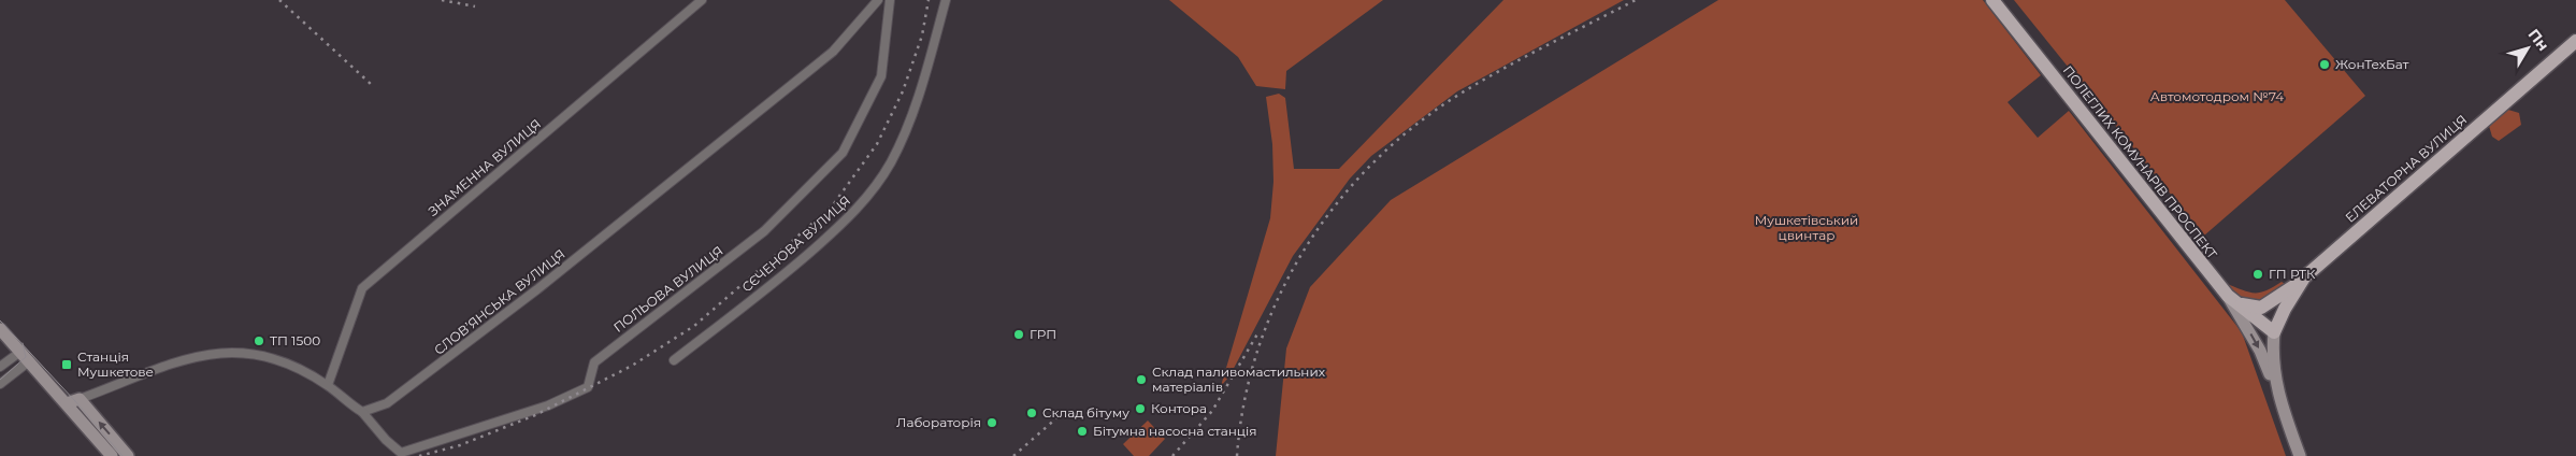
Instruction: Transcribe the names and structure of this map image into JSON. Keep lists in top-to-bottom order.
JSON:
{
  "streets": {
    "main road": ["ПОЛЕГЛИХ КОМУНАРІВ ПРОСПЕКТ", "ЕЛЕВАТОРНА ВУЛИЦЯ"],
    "street": [
      "ЗНАМЕННА ВУЛИЦЯ",
      "СЄЧЕНОВА ВУЛИЦЯ",
      "ПОЛЬОВА ВУЛИЦЯ",
      "СЛОВ’ЯНСЬКА ВУЛИЦЯ"
    ]
  },
  "crossings": [
    ["ПОЛЕГЛИХ КОМУНАРІВ ПРОСПЕКТ", "ЕЛЕВАТОРНА ВУЛИЦЯ"],
    ["ПОЛЬОВА ВУЛИЦЯ", "СЛОВ’ЯНСЬКА ВУЛИЦЯ"]
  ],
  "parks": ["Автомотодром №74", "Мушкетівський цвинтар"],
  "places": {
    "other": [
      "ЖонТехБат",
      "ГП РТК",
      "ГРП",
      "ТП 1500",
      "Склад паливомастильних матеріалів",
      "Контора",
      "Склад бітуму",
      "Лабораторія",
      "Бітумна насосна станція"
    ],
    "transit": ["Станція Мушкетове"]
  },
  "north": "top right"
}
